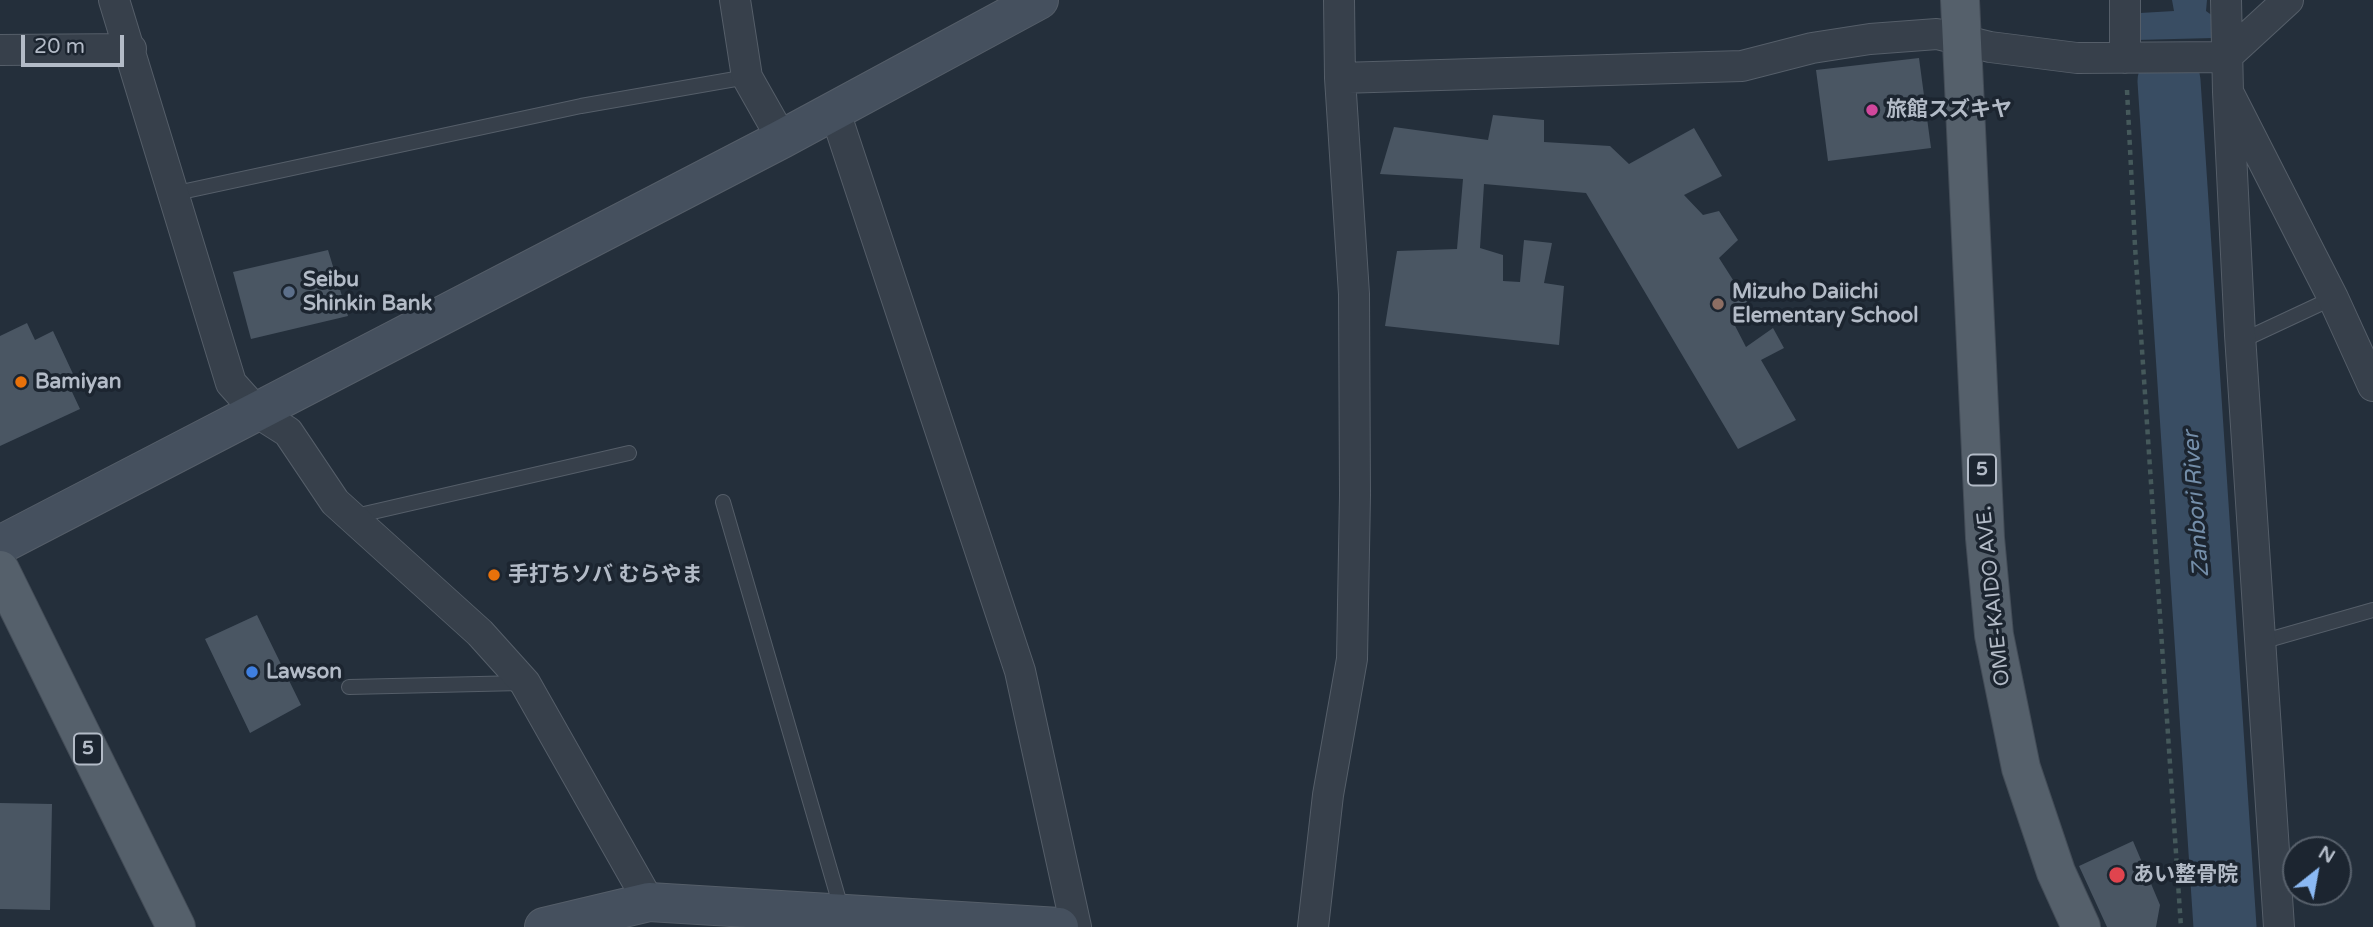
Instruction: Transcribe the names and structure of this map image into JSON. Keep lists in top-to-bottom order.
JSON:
{
  "streets": {
    "main road": ["5", "OME-KAIDO AVE."]
  },
  "water": ["Zanbori River"],
  "places": [
    "旅館スズキヤ",
    "Seibu Shinkin Bank",
    "Mizuho Daiichi Elementary School",
    "Bamiyan",
    "手打ちソバ むらやま",
    "Lawson",
    "あい整骨院"
  ],
  "scale_bar": "20 m",
  "north": "top right"
}
